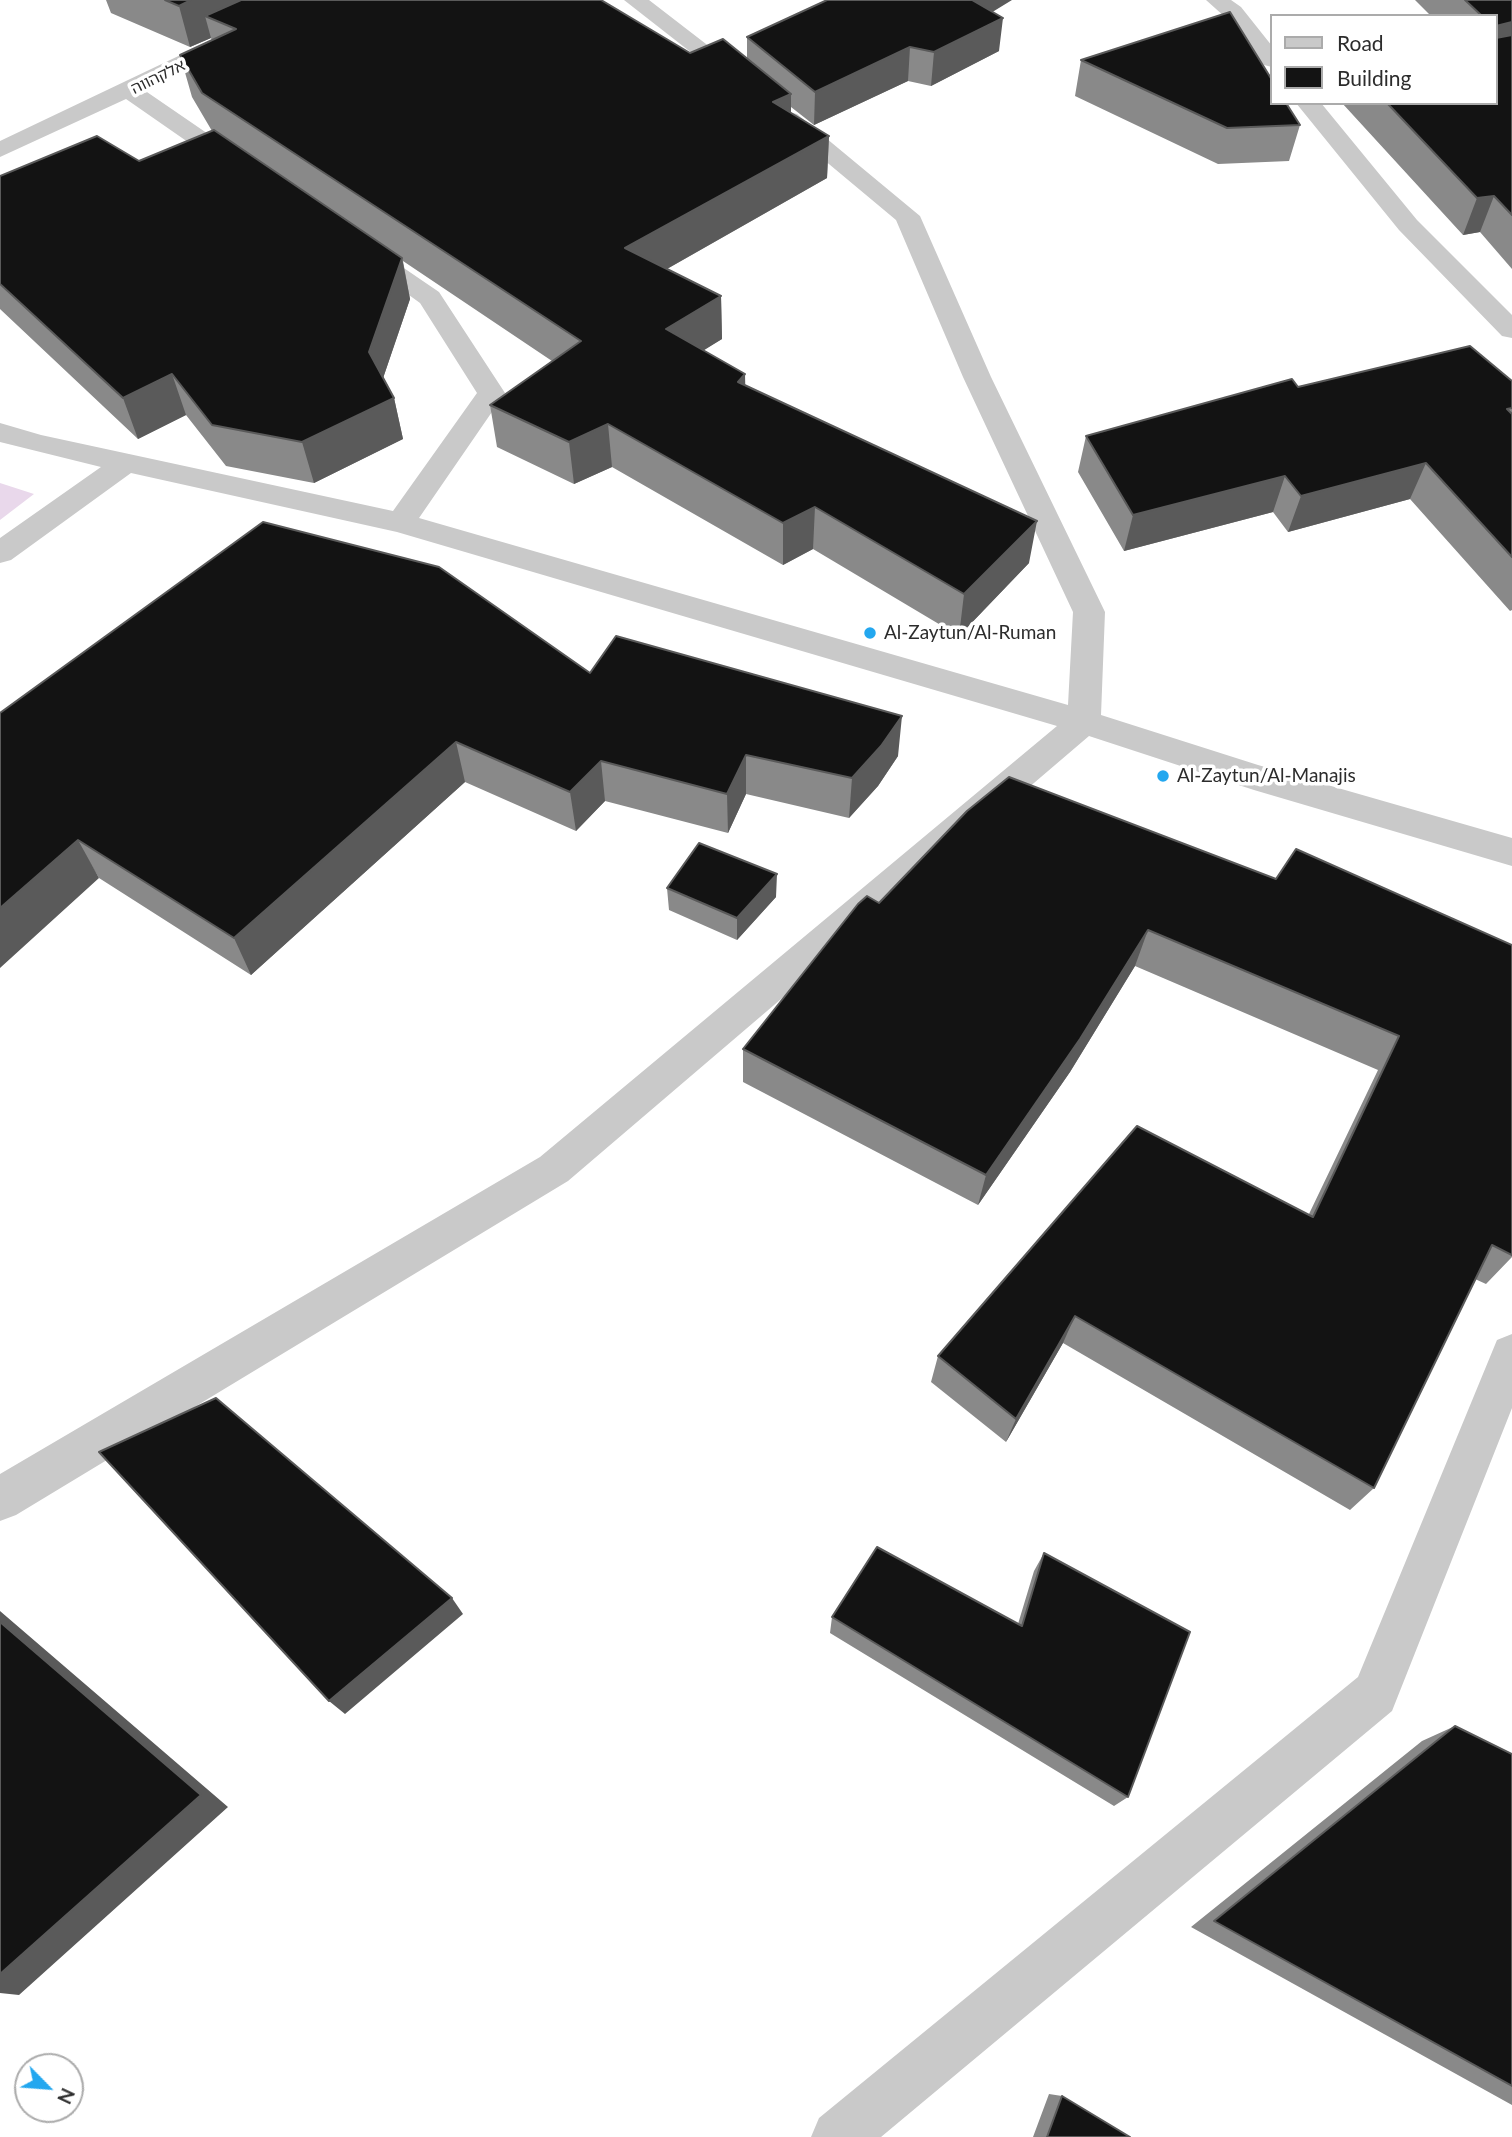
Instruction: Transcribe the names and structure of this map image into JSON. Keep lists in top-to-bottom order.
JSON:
{
  "streets": {
    "street": ["אלקהווה"]
  },
  "places": ["Al-Zaytun/Al-Ruman", "Al-Zaytun/Al-Manajis"],
  "legend": ["Road", "Building"],
  "north": "bottom right"
}
